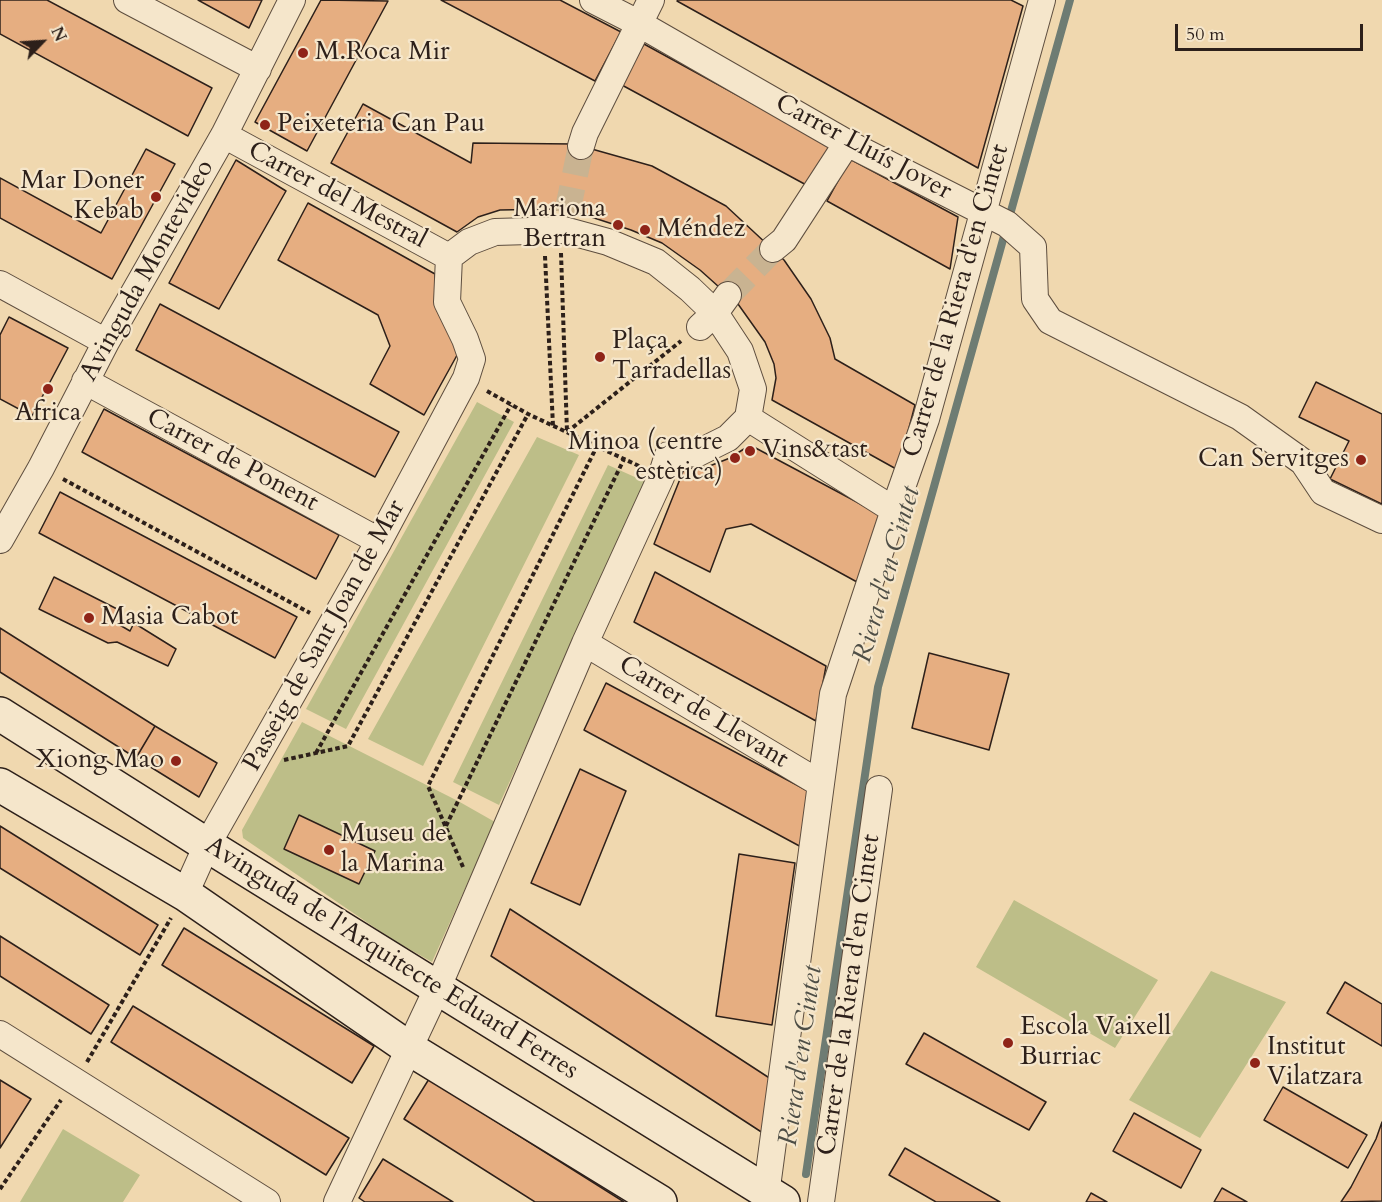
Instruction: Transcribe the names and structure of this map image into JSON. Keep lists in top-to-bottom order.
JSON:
{
  "streets": {
    "street": [
      "Carrer Lluís Jover",
      "Carrer del Mestral",
      "Avinguda Montevideo",
      "Carrer de la Riera d'en Cintet",
      "Carrer de Ponent",
      "Passeig de Sant Joan de Mar",
      "Carrer de Llevant",
      "Avinguda de l'Arquitecte Eduard Ferres"
    ]
  },
  "crossings": [
    ["Carrer Lluís Jover", "Carrer de la Riera d'en Cintet"],
    ["Carrer del Mestral", "Avinguda Montevideo"],
    ["Avinguda Montevideo", "Carrer de Ponent"],
    ["Carrer de la Riera d'en Cintet", "Carrer de Llevant"],
    ["Carrer de la Riera d'en Cintet", "Avinguda de l'Arquitecte Eduard Ferres"],
    ["Carrer de Ponent", "Passeig de Sant Joan de Mar"],
    ["Passeig de Sant Joan de Mar", "Avinguda de l'Arquitecte Eduard Ferres"]
  ],
  "water": ["Riera d'en Cintet"],
  "places": [
    "M.Roca Mir",
    "Peixeteria Can Pau",
    "Mar Doner Kebab",
    "Mariona Bertran",
    "Méndez",
    "Plaça Tarradellas",
    "Africa",
    "Vins&tast",
    "Minoa (centre estètica)",
    "Can Servitges",
    "Masia Cabot",
    "Xiong Mao",
    "Museu de la Marina",
    "Escola Vaixell Burriac",
    "Institut Vilatzara"
  ],
  "scale_bar": "50 m",
  "north": "top right"
}
